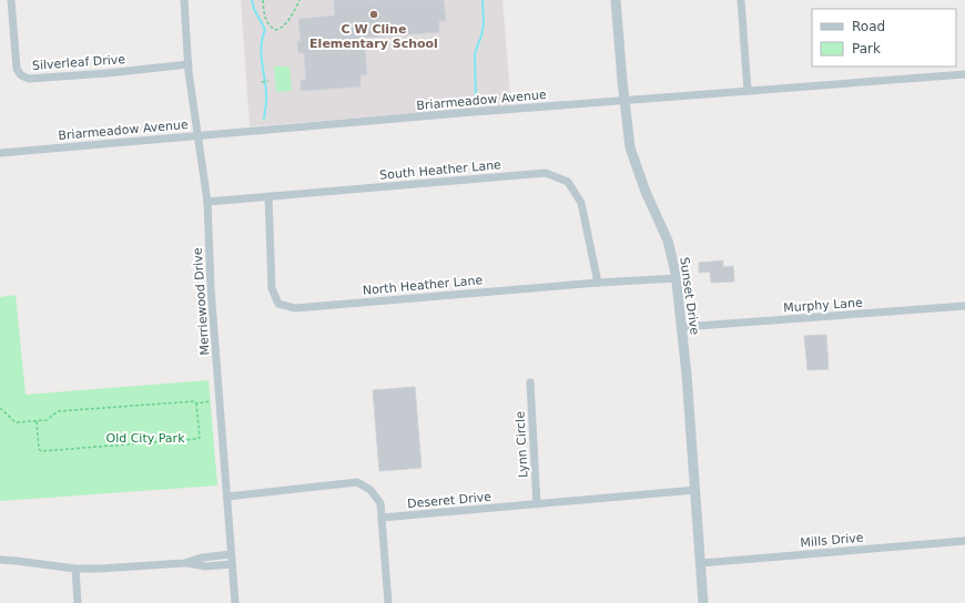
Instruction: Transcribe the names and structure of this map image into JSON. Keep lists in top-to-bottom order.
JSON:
{
  "streets": {
    "street": [
      "Silverleaf Drive",
      "Briarmeadow Avenue",
      "South Heather Lane",
      "North Heather Lane",
      "Sunset Drive",
      "Merriewood Drive",
      "Murphy Lane",
      "Lynn Circle",
      "Deseret Drive",
      "Mills Drive"
    ]
  },
  "crossings": [
    ["Silverleaf Drive", "Merriewood Drive"],
    ["Briarmeadow Avenue", "Sunset Drive"],
    ["Briarmeadow Avenue", "Merriewood Drive"],
    ["South Heather Lane", "North Heather Lane"],
    ["South Heather Lane", "Merriewood Drive"],
    ["North Heather Lane", "Sunset Drive"],
    ["Sunset Drive", "Murphy Lane"],
    ["Sunset Drive", "Deseret Drive"],
    ["Sunset Drive", "Mills Drive"],
    ["Lynn Circle", "Deseret Drive"]
  ],
  "parks": ["Old City Park"],
  "places": ["C W Cline Elementary School"],
  "legend": ["Road", "Park"]
}
